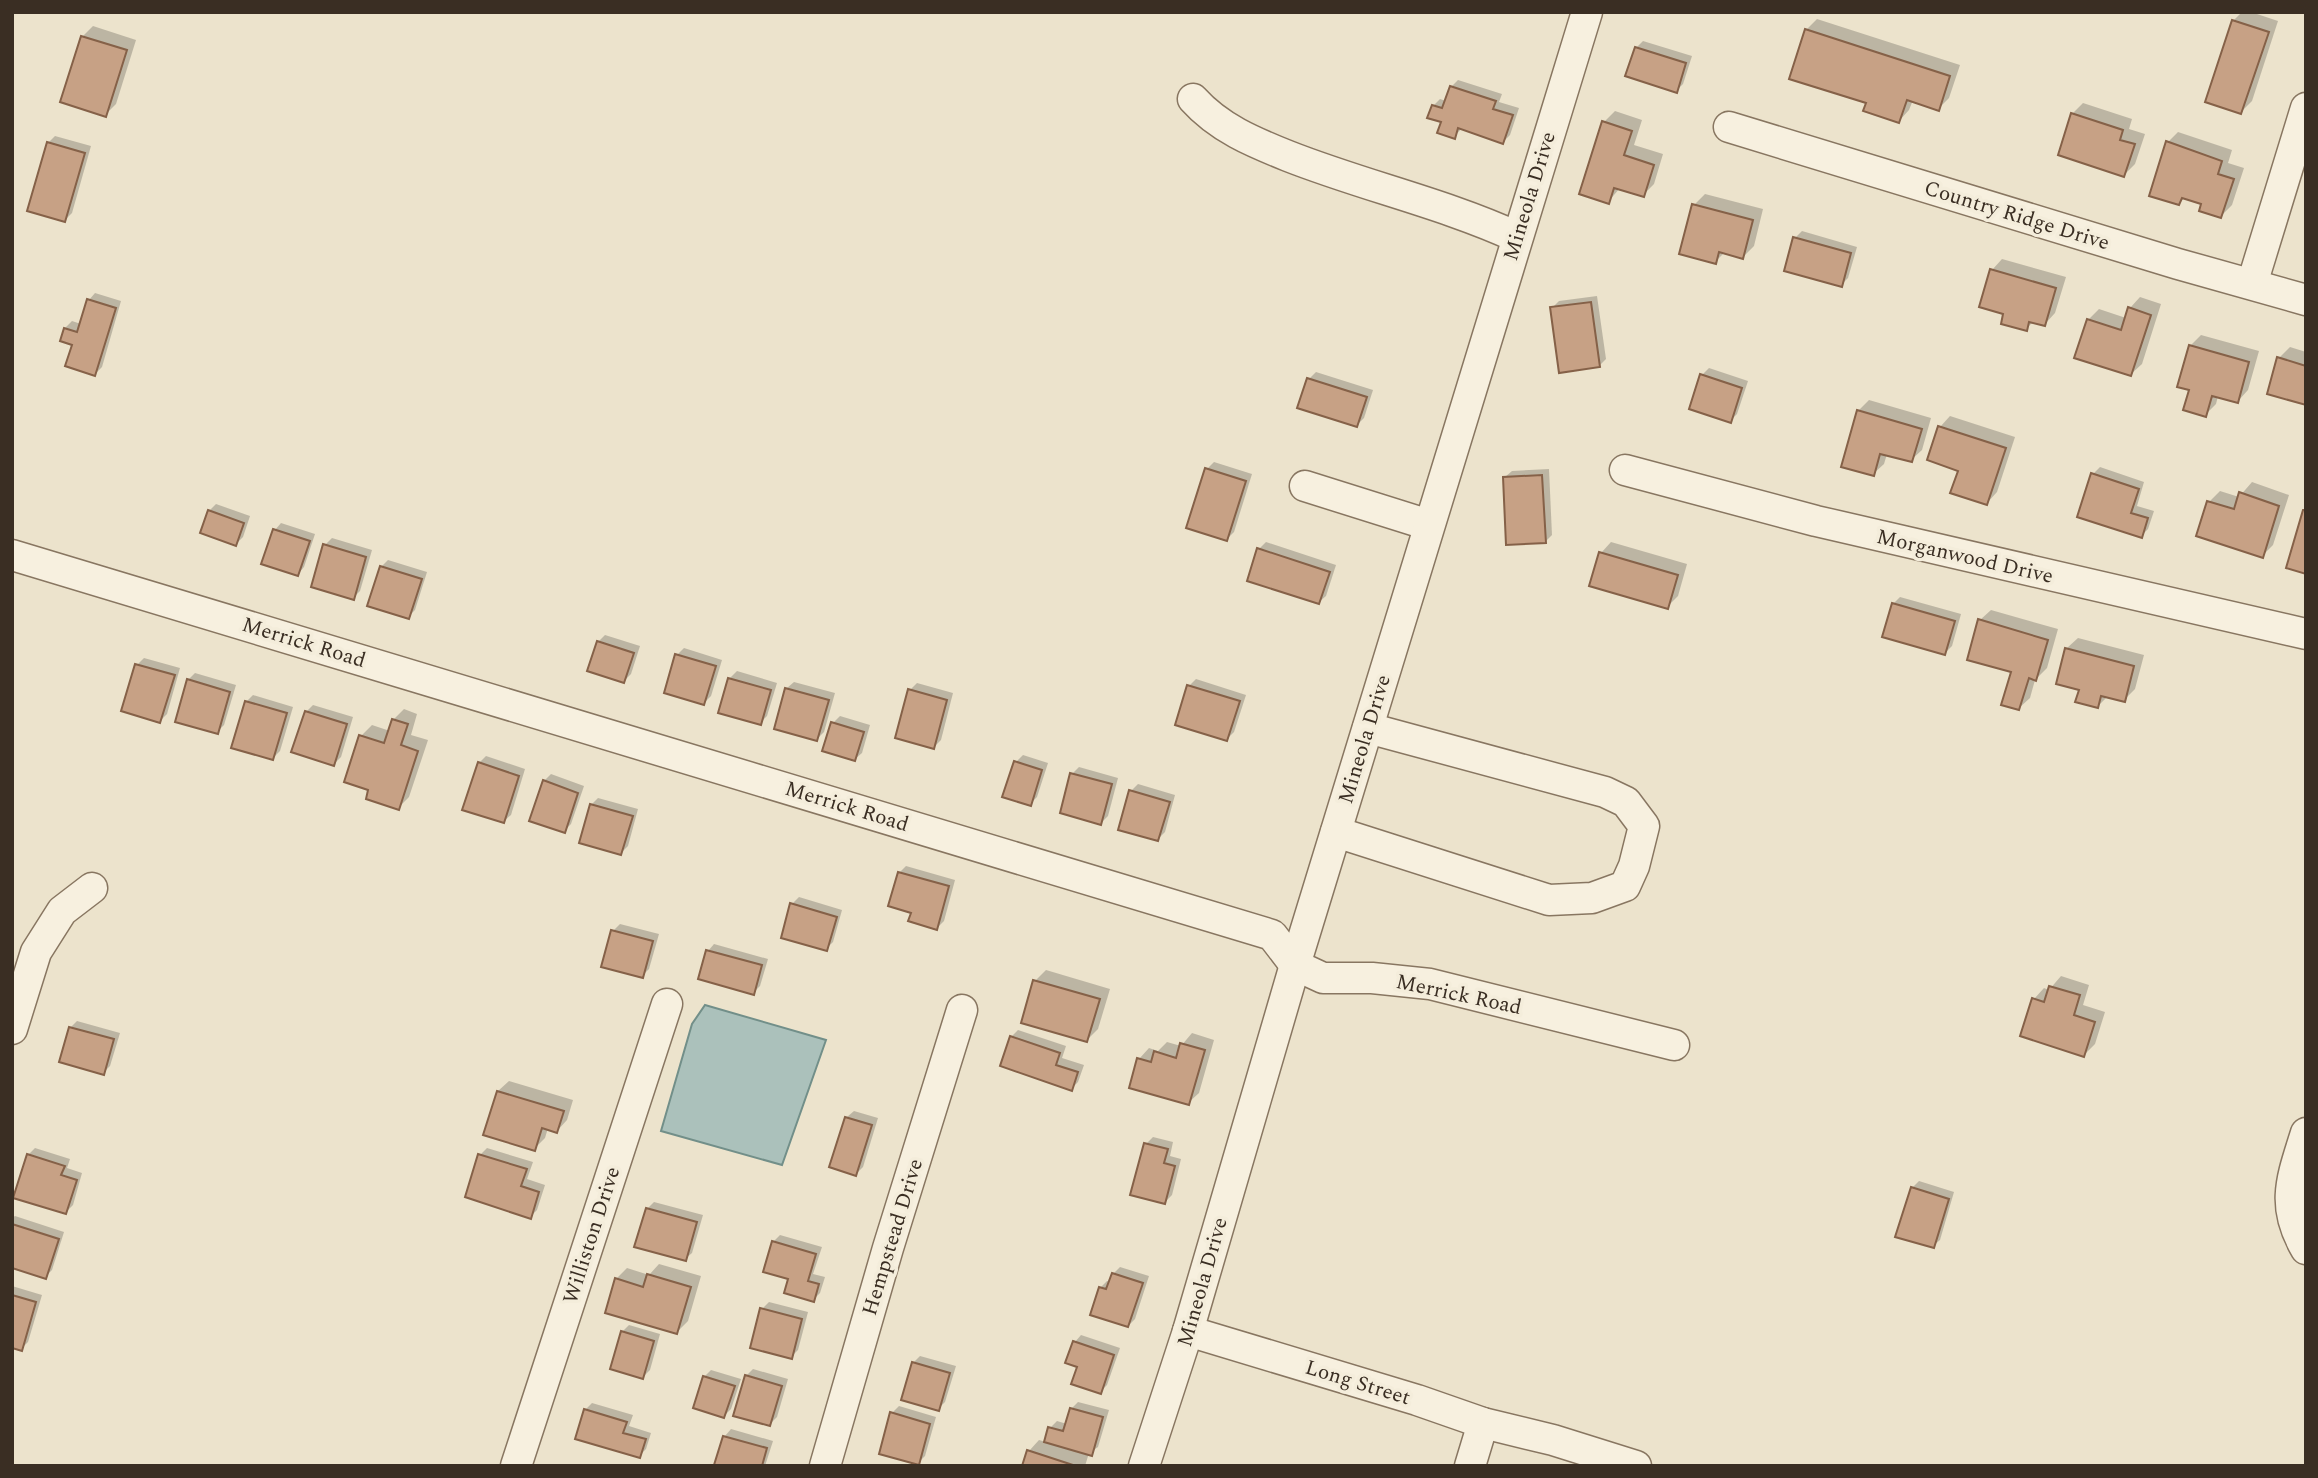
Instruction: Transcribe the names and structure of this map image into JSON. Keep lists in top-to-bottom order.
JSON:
{
  "streets": {
    "street": [
      "Mineola Drive",
      "Country Ridge Drive",
      "Morganwood Drive",
      "Merrick Road",
      "Williston Drive",
      "Hempstead Drive",
      "Long Street"
    ]
  },
  "crossings": [
    ["Mineola Drive", "Merrick Road"],
    ["Mineola Drive", "Long Street"]
  ]
}
